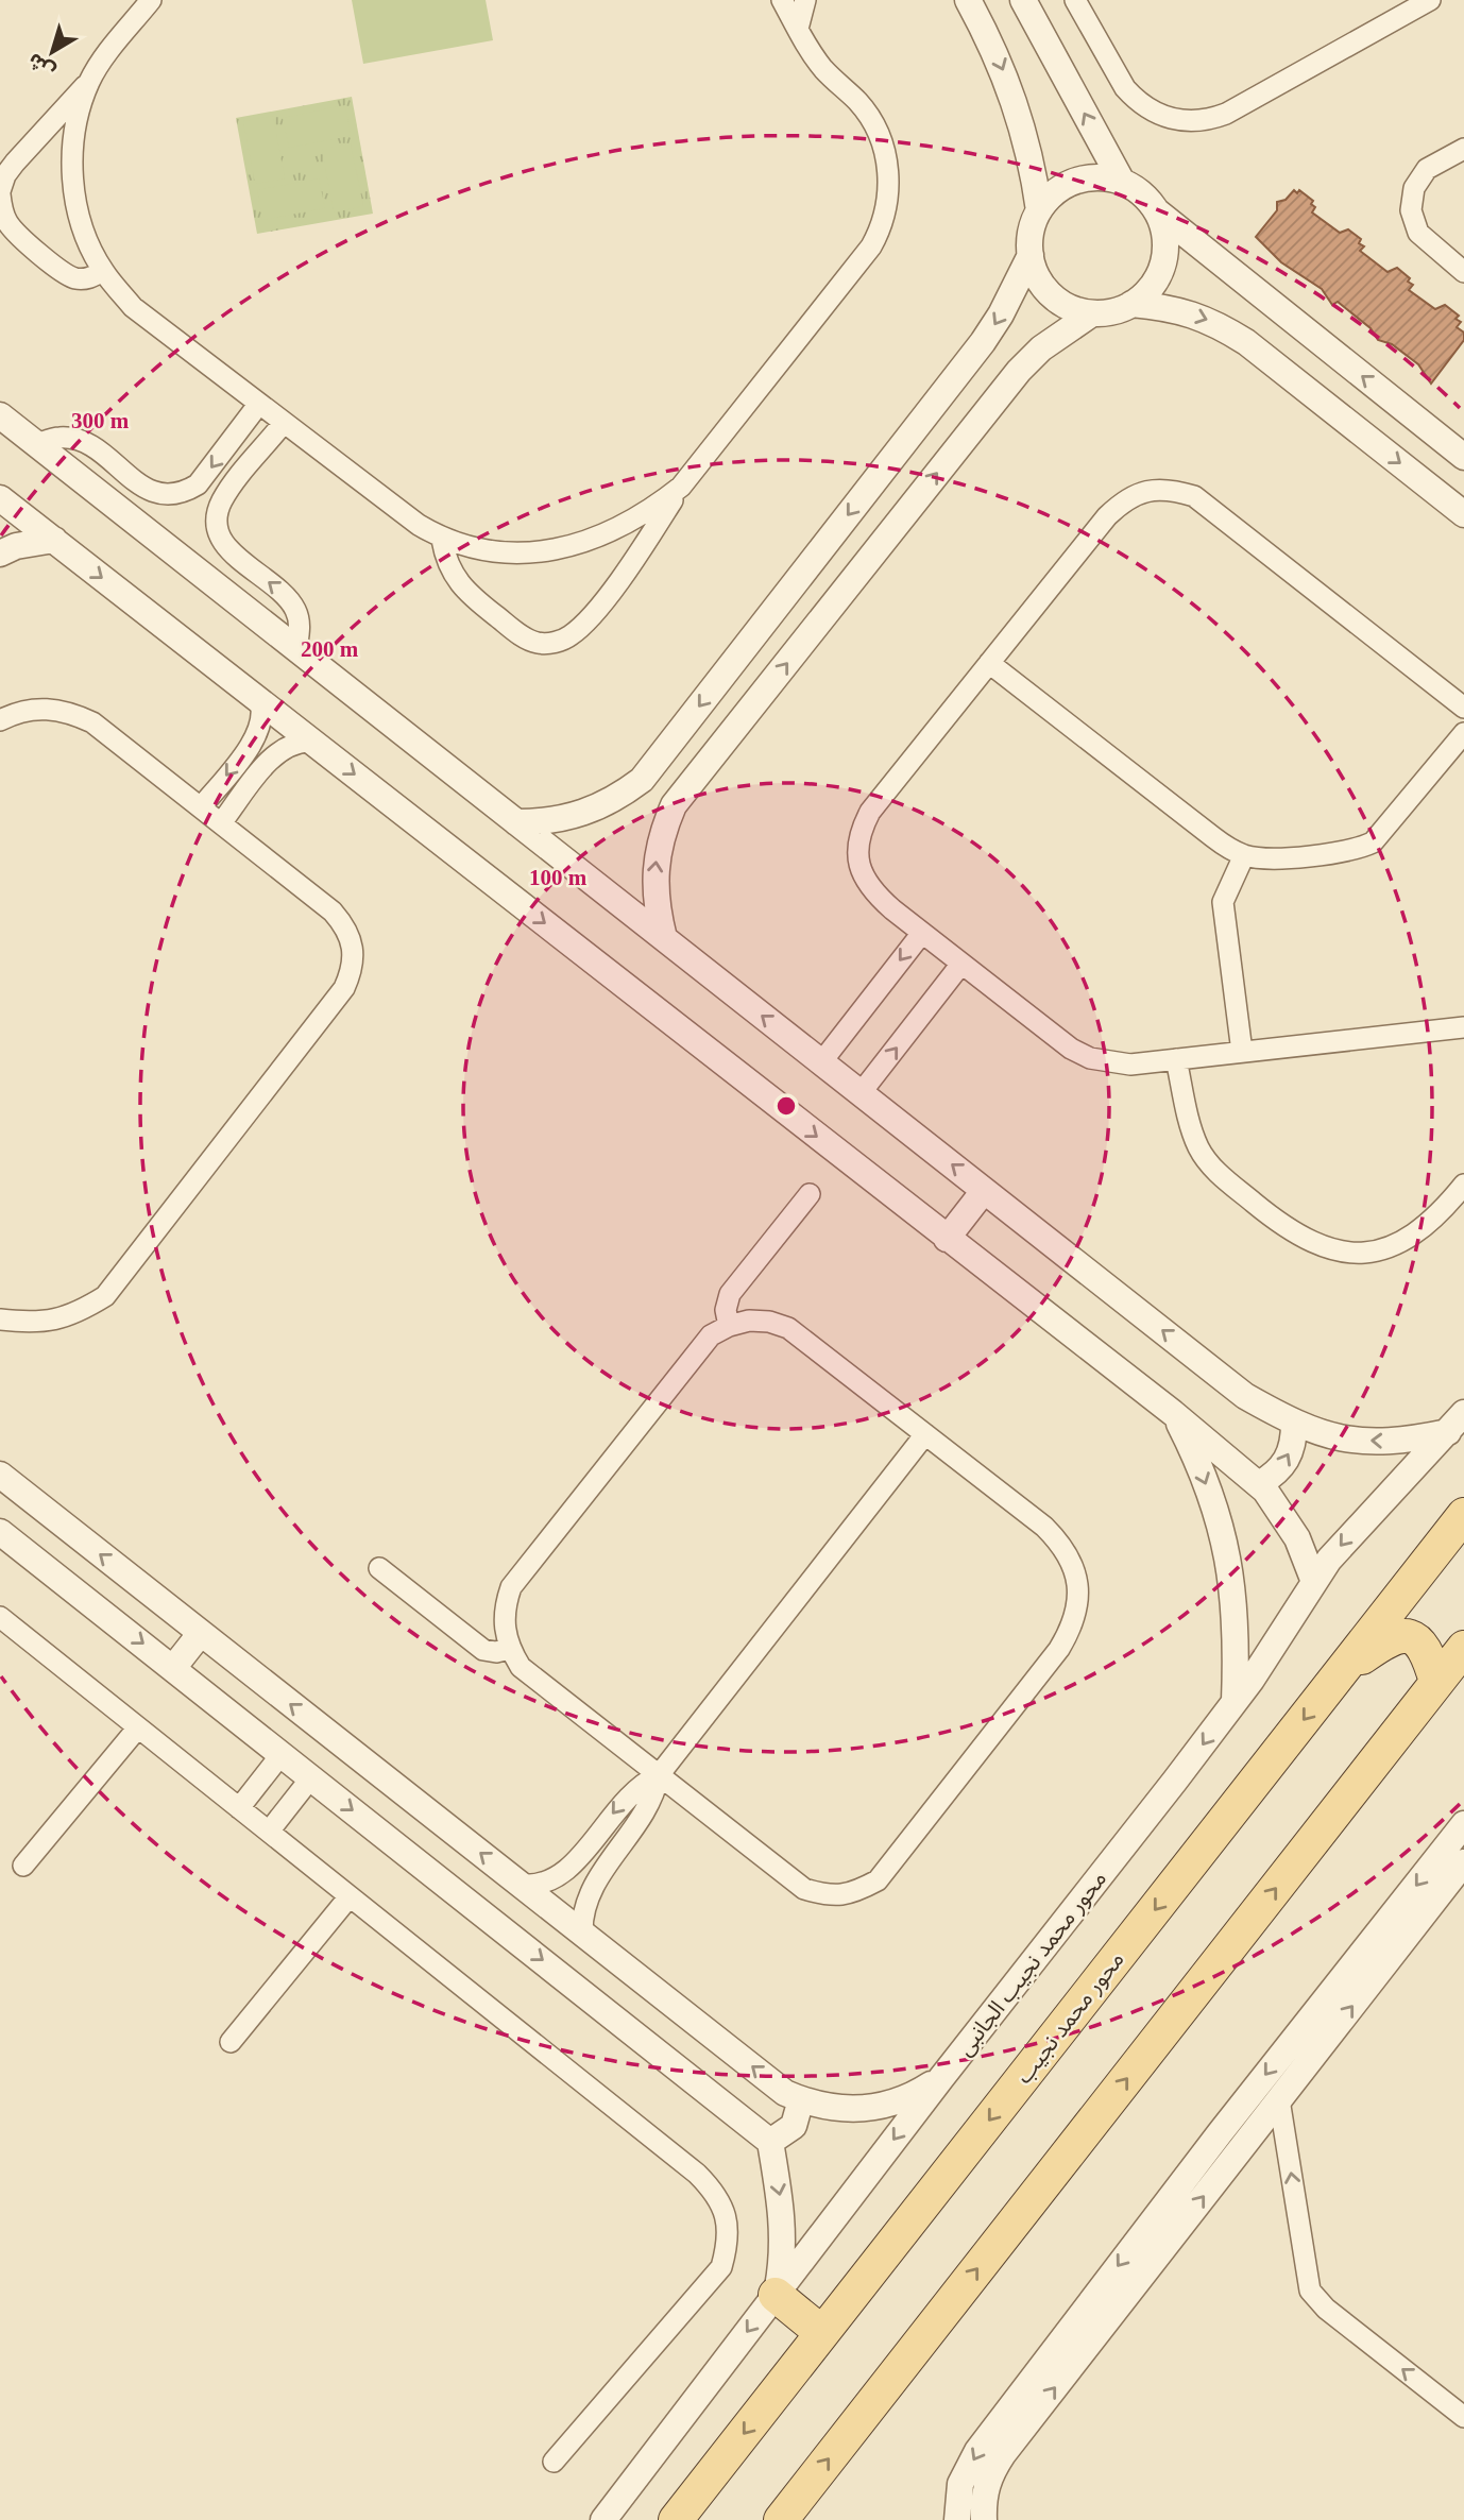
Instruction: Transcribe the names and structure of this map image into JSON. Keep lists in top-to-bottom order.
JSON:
{
  "streets": {
    "main road": ["محور محمد نجيب"],
    "street": ["محور محمد نجيب الجانبى"]
  },
  "one_way": ["محور محمد نجيب الجانبى"],
  "north": "bottom left",
  "rings": ["300 m", "200 m", "100 m"]
}
